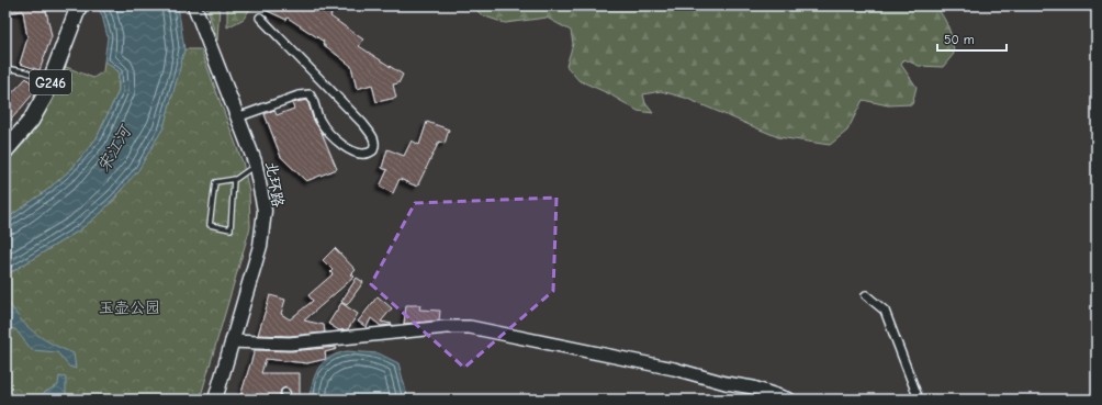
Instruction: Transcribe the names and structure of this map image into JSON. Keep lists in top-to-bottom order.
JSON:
{
  "streets": {
    "highway": ["G246"],
    "main road": ["北环路"]
  },
  "water": ["宋江河"],
  "parks": ["玉壶公园"],
  "scale_bar": "50 m"
}
